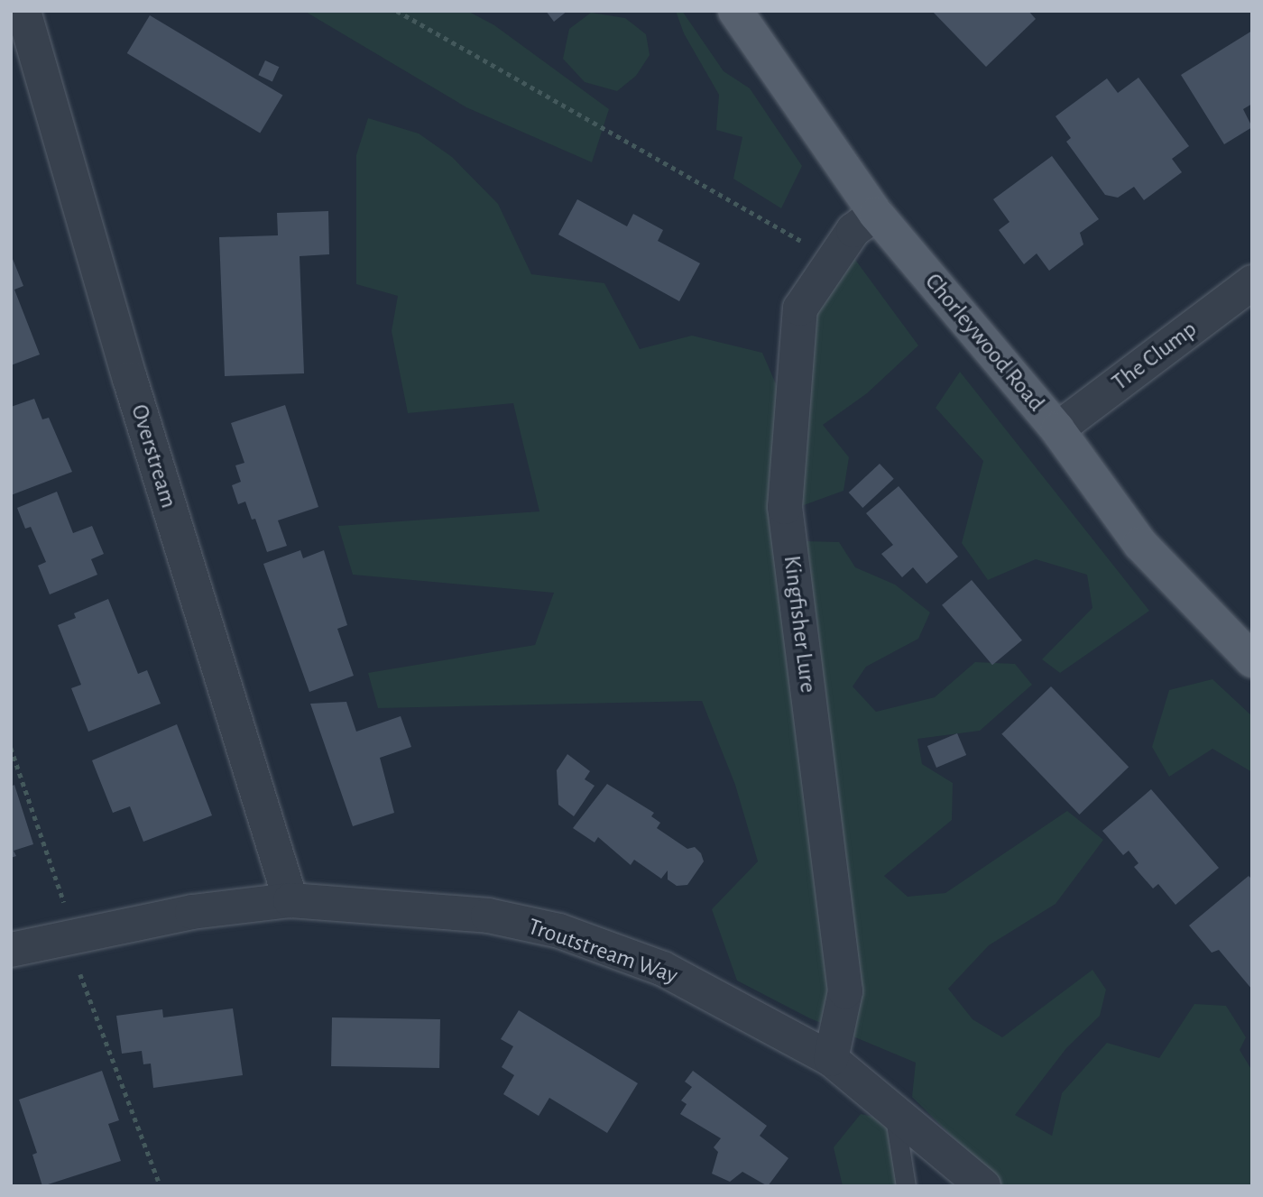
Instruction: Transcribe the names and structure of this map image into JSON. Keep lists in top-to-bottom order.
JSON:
{
  "streets": {
    "main road": ["Chorleywood Road"],
    "street": [
      "The Clump",
      "Overstream",
      "Kingfisher Lure",
      "Troutstream Way"
    ]
  },
  "crossings": [
    ["Chorleywood Road", "The Clump"],
    ["Chorleywood Road", "Kingfisher Lure"],
    ["Overstream", "Troutstream Way"],
    ["Kingfisher Lure", "Troutstream Way"]
  ]
}
